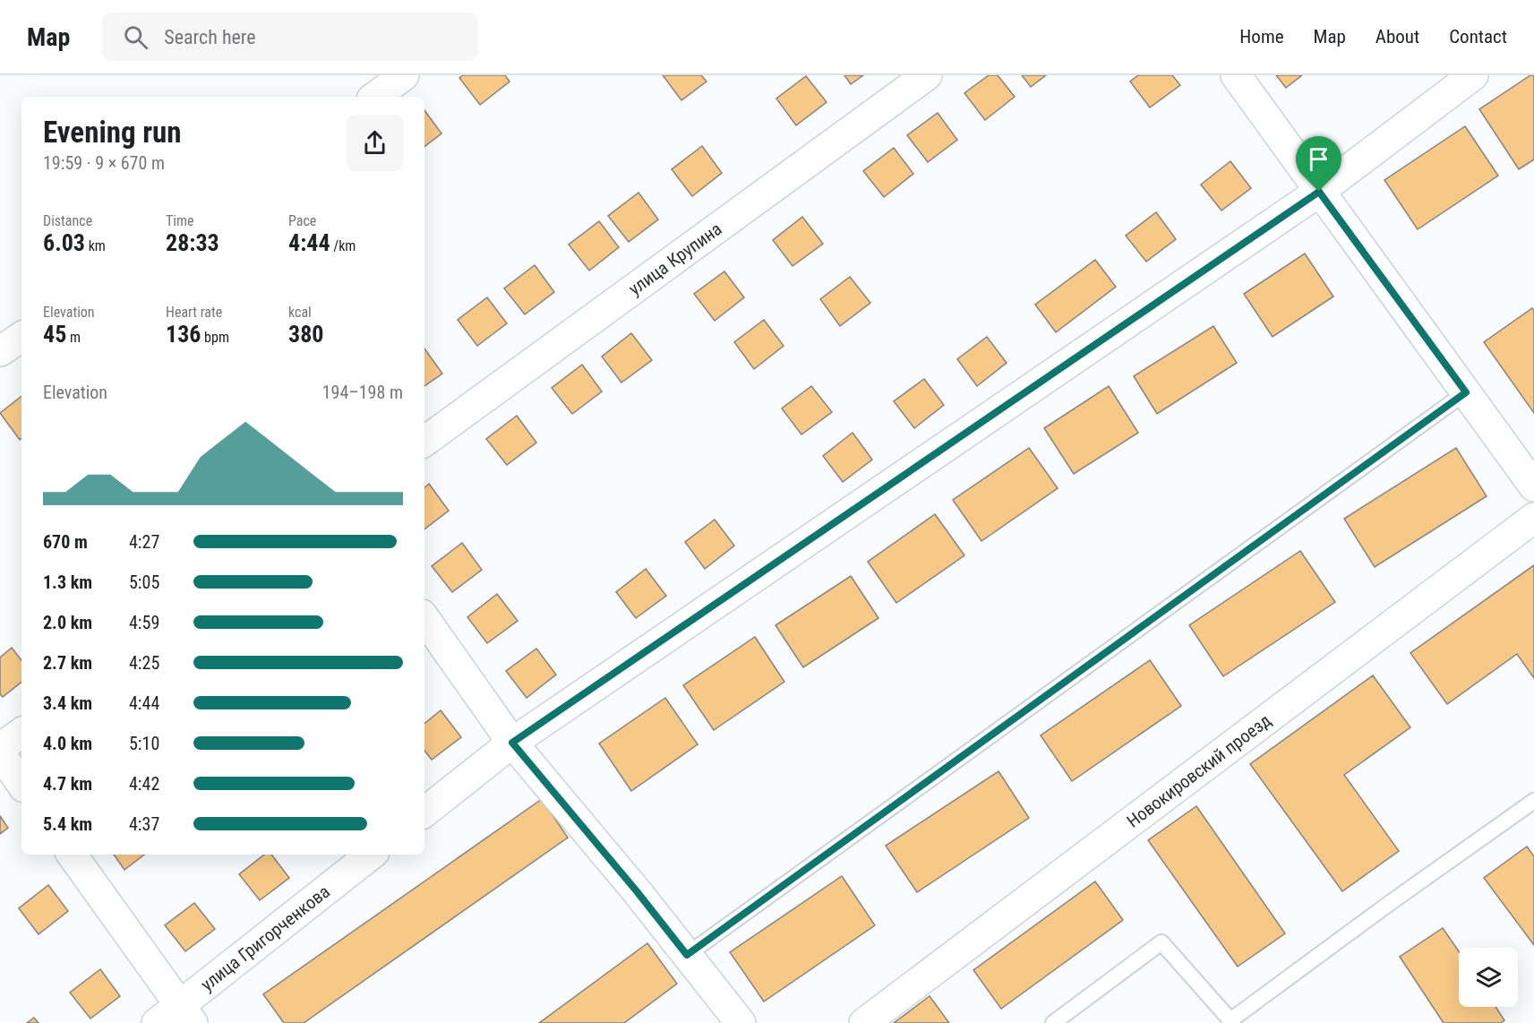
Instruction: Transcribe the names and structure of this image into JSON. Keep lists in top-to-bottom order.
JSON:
{
  "streets": {
    "street": ["улица Крупина", "Новокировский проезд", "улица Григорченкова"]
  },
  "page": {
    "header": "Map",
    "search": "Search here",
    "nav": [
      "Home",
      "Map",
      "About",
      "Contact"
    ],
    "heading": ["Evening run", "19:59 · 9 × 670 m"],
    "stats": [
      ["Distance", "6.03 km"],
      ["Time", "28:33"],
      ["Pace", "4:44 /km"],
      ["Elevation", "45 m"],
      ["Heart rate", "136 bpm"],
      ["kcal", "380"]
    ],
    "chart": ["Elevation", "194–198 m"],
    "list": [
      {
        "name": "670 m",
        "note": "4:27"
      },
      {
        "name": "1.3 km",
        "note": "5:05"
      },
      {
        "name": "2.0 km",
        "note": "4:59"
      },
      {
        "name": "2.7 km",
        "note": "4:25"
      },
      {
        "name": "3.4 km",
        "note": "4:44"
      },
      {
        "name": "4.0 km",
        "note": "5:10"
      },
      {
        "name": "4.7 km",
        "note": "4:42"
      },
      {
        "name": "5.4 km",
        "note": "4:37"
      }
    ]
  }
}
